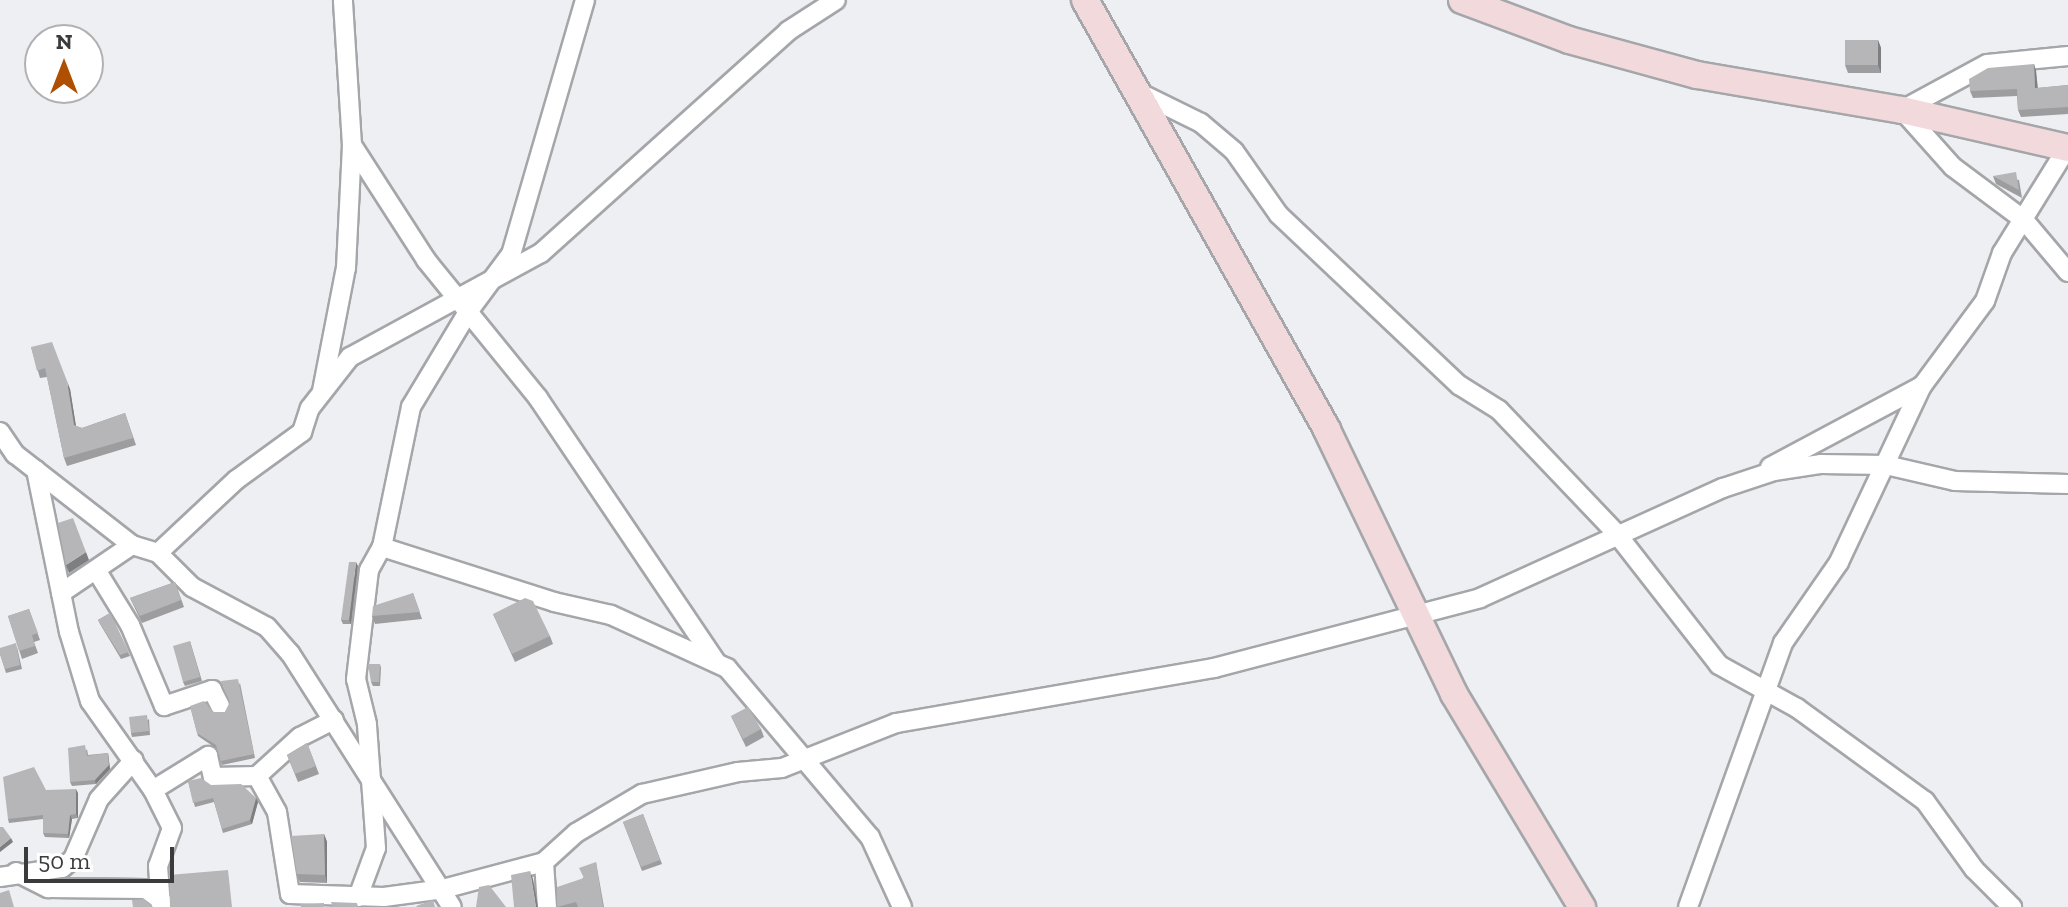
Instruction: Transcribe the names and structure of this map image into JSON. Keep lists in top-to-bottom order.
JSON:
{
  "scale_bar": "50 m",
  "north": "top"
}
